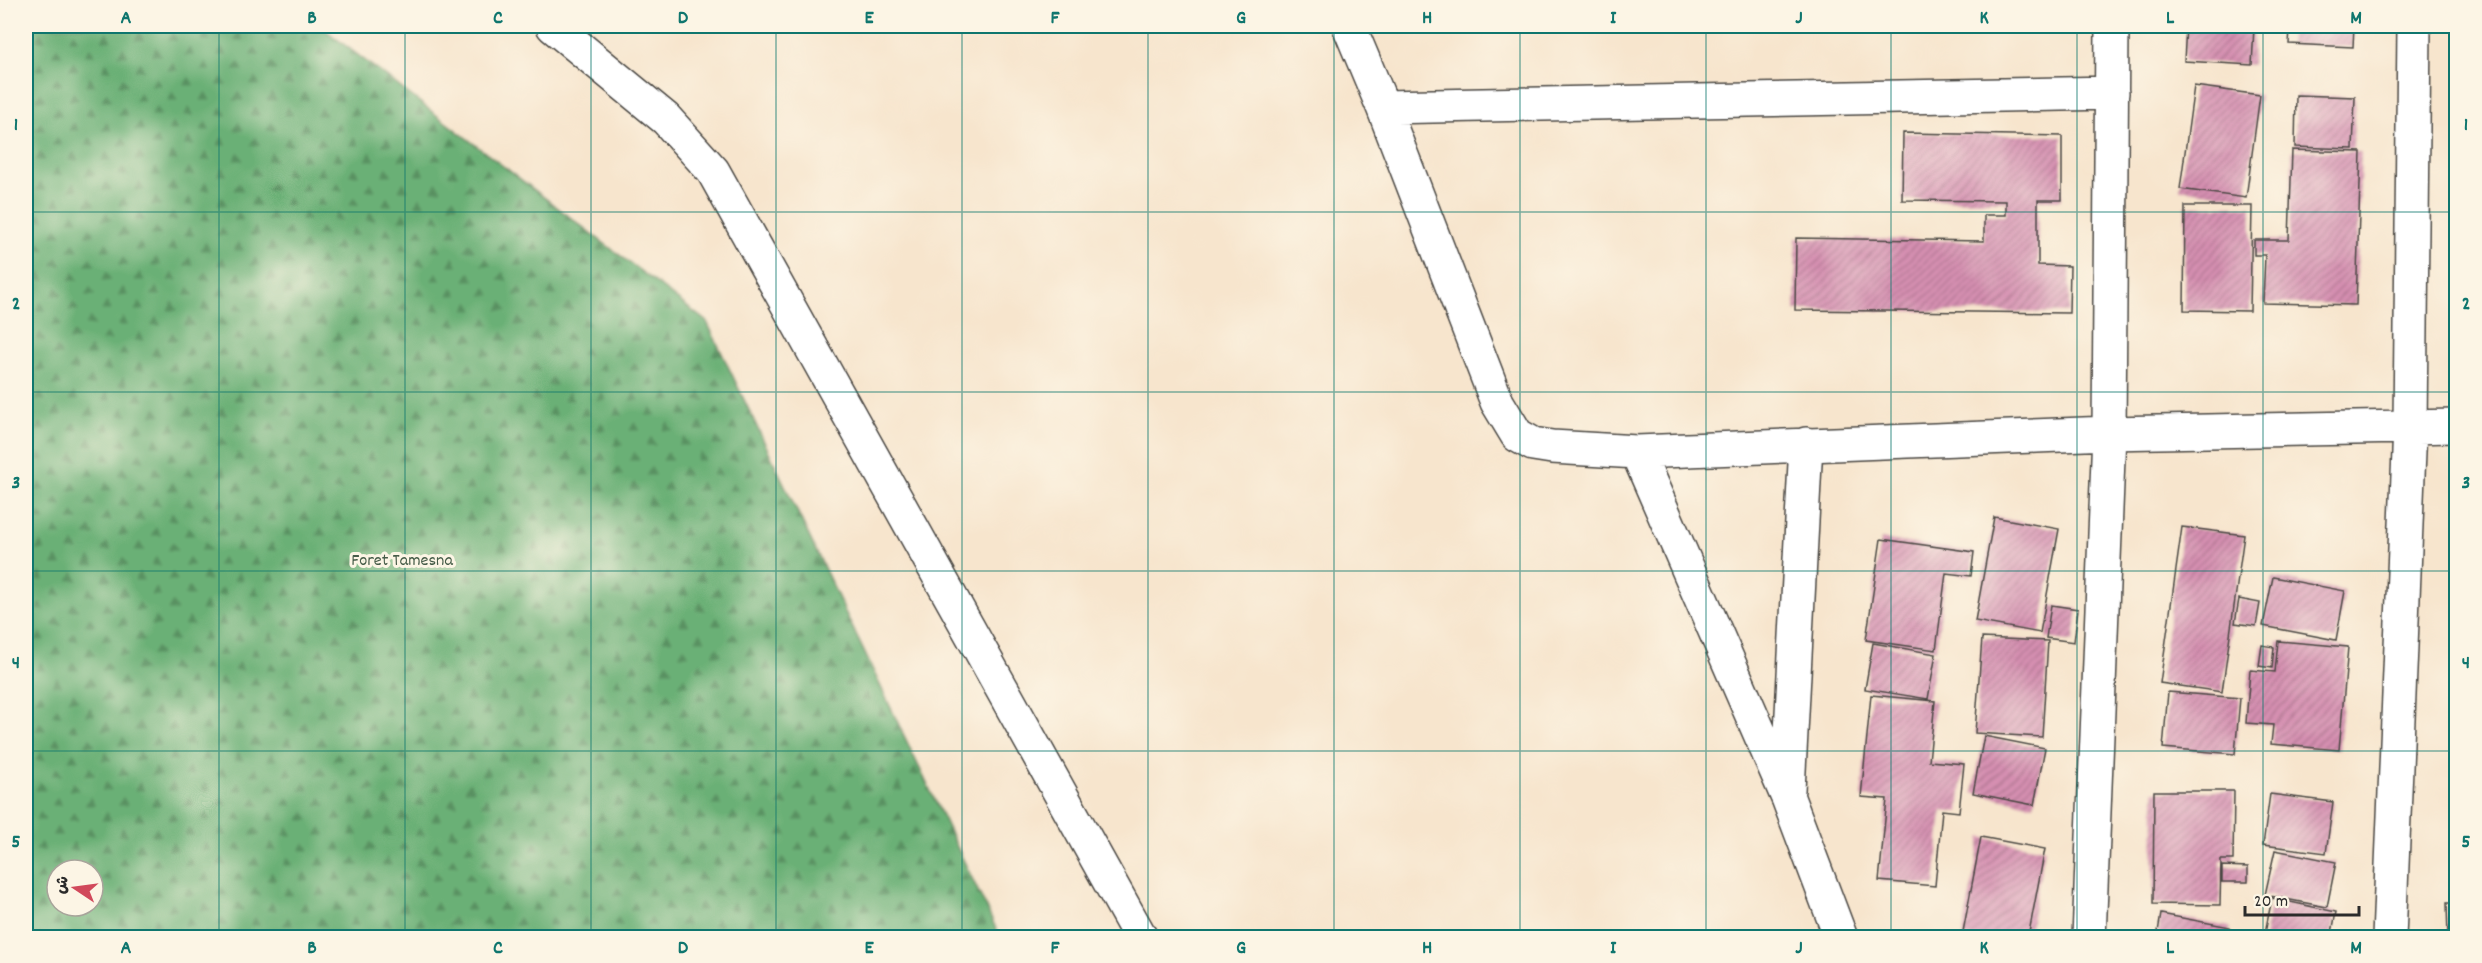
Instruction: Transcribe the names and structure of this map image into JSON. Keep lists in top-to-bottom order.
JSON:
{
  "parks": ["Foret Tamesna"],
  "scale_bar": "20 m",
  "north": "left",
  "grid": {
    "columns": [
      "A",
      "B",
      "C",
      "D",
      "E",
      "F",
      "G",
      "H",
      "I",
      "J",
      "K",
      "L",
      "M"
    ],
    "rows": [
      "1",
      "2",
      "3",
      "4",
      "5"
    ]
  }
}
